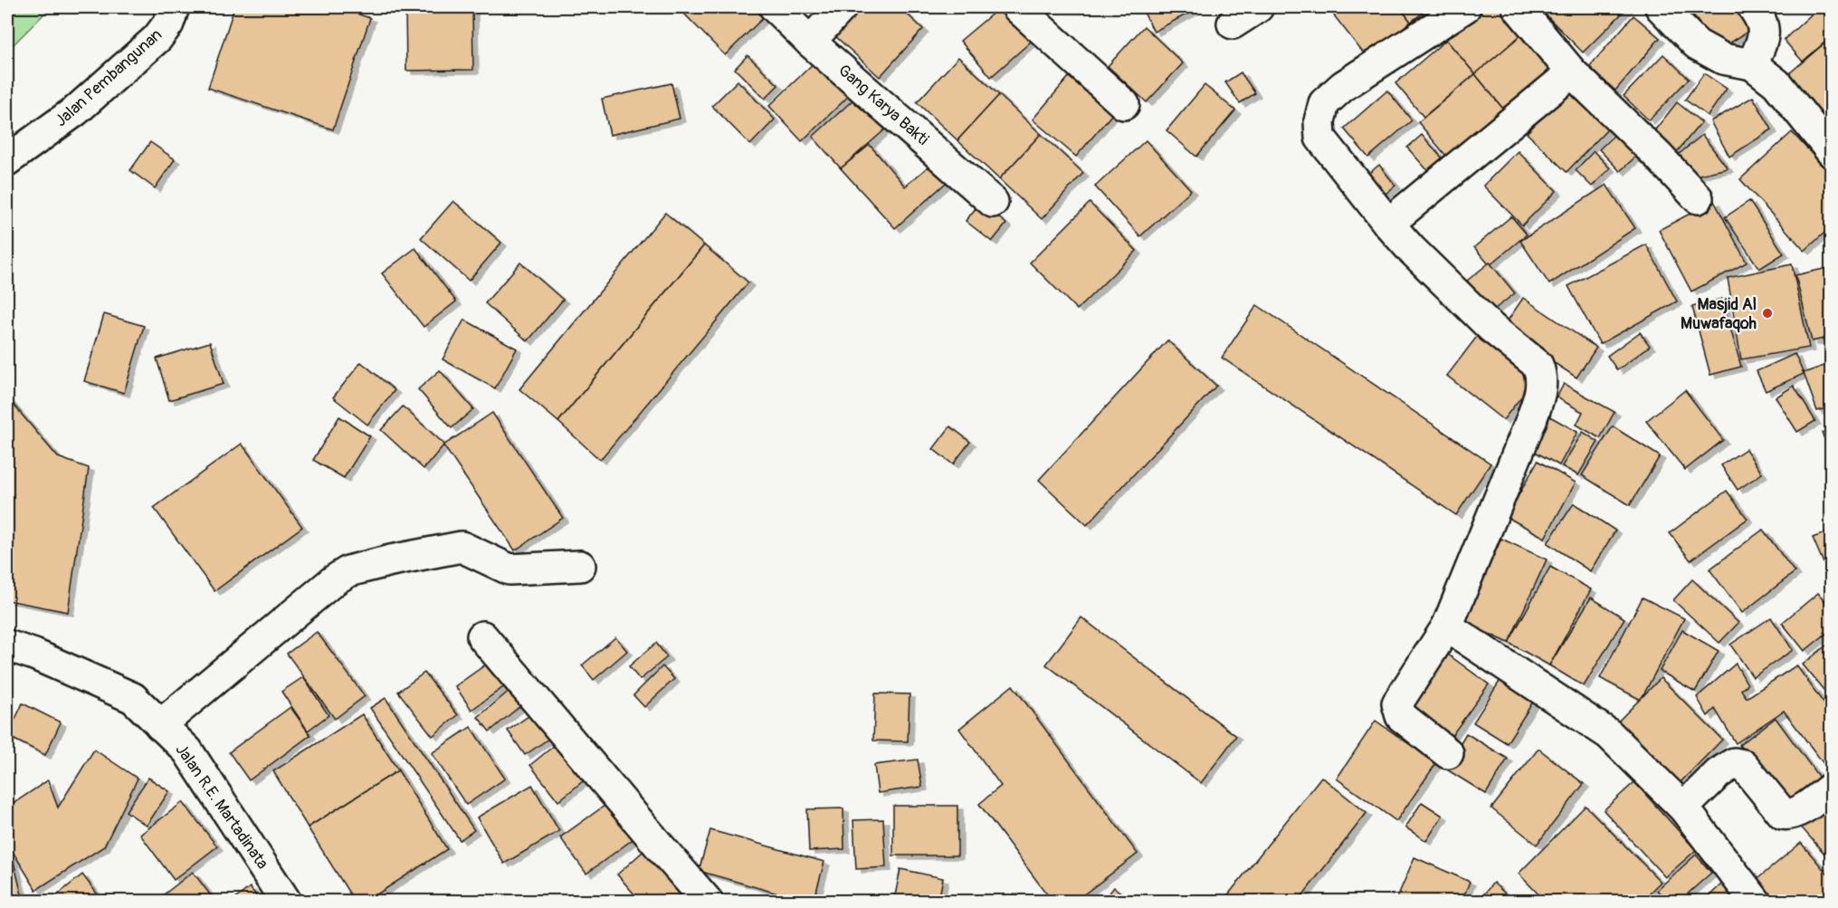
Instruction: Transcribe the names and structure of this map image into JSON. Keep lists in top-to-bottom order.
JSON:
{
  "streets": {
    "street": ["Jalan Pembangunan", "Gang Karya Bakti", "Jalan R.E. Martadinata"]
  },
  "places": ["Masjid Al Muwafaqoh"]
}
